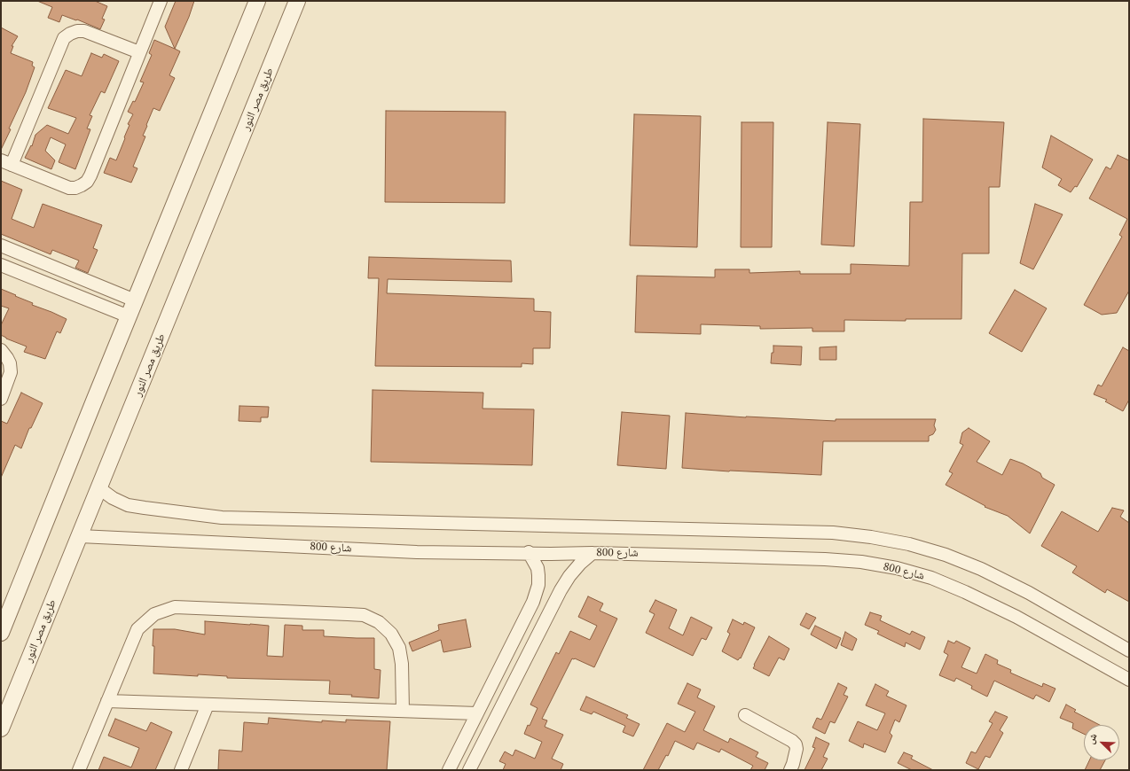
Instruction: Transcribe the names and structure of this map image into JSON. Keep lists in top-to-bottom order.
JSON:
{
  "streets": {
    "street": ["طريق مصر النور", "شارع 800"]
  },
  "crossings": [
    ["طريق مصر النور", "شارع 800"]
  ],
  "north": "top left"
}
